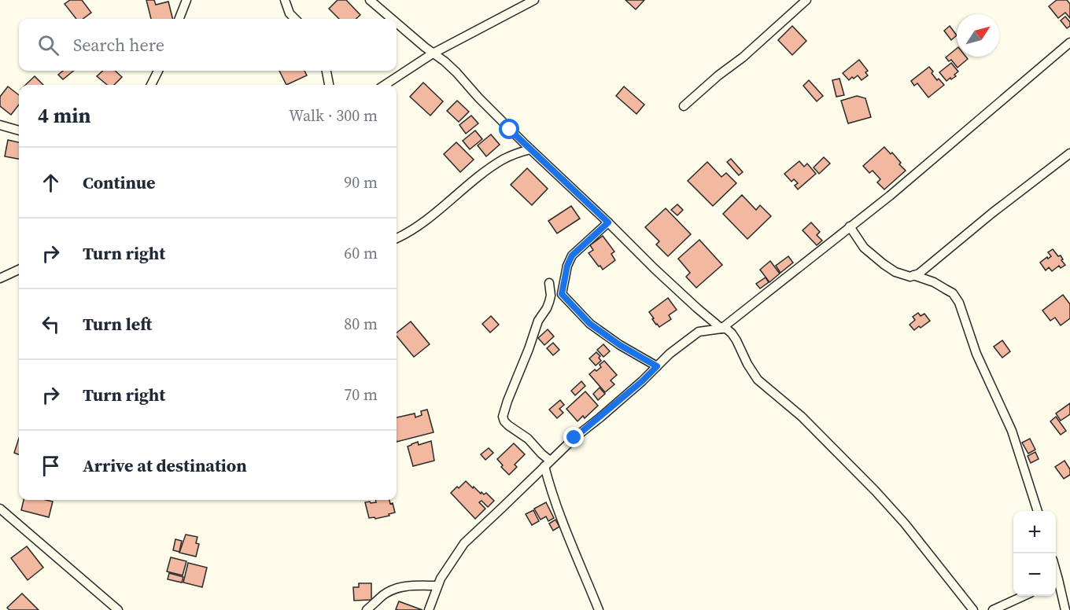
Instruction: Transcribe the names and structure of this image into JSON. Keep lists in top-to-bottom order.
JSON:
{
  "north": "top right",
  "page": {
    "search": "Search here",
    "heading": ["4 min", "Walk · 300 m"],
    "list": [
      ["Continue", "90 m"],
      ["Turn right", "60 m"],
      ["Turn left", "80 m"],
      ["Turn right", "70 m"],
      "Arrive at destination"
    ],
    "map_buttons": ["+", "−"]
  }
}
